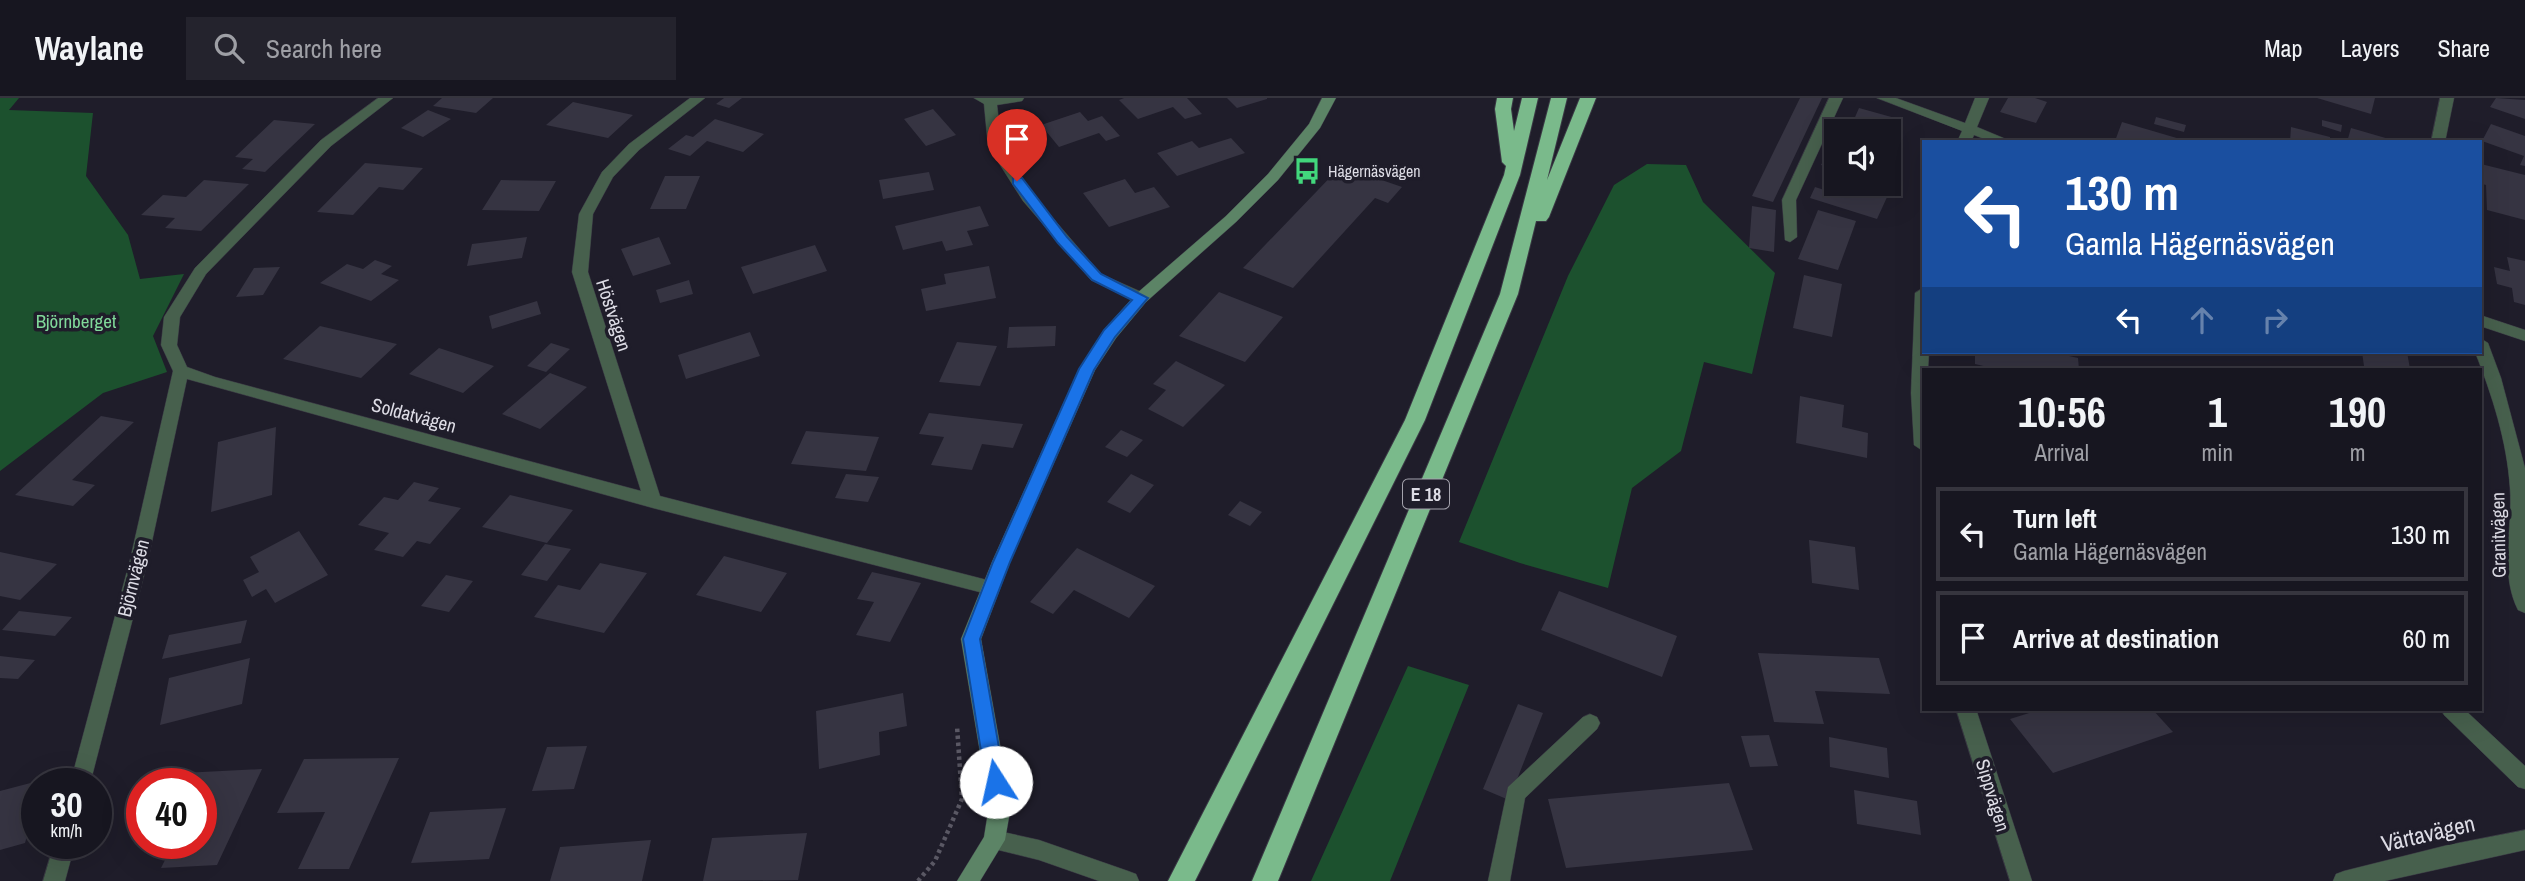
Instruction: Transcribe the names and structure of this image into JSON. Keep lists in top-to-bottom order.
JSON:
{
  "streets": {
    "highway": ["E 18"],
    "street": [
      "Höstvägen",
      "Soldatvägen",
      "Granitvägen",
      "Björnvägen",
      "Sippvägen",
      "Värtavägen"
    ]
  },
  "crossings": [
    ["Höstvägen", "Soldatvägen"],
    ["Soldatvägen", "Björnvägen"]
  ],
  "parks": ["Björnberget"],
  "places": {
    "bus stop": ["Hägernäsvägen"]
  },
  "page": {
    "header": "Waylane",
    "search": "Search here",
    "nav": ["Map", "Layers", "Share"],
    "turn": ["130 m", "Gamla Hägernäsvägen"],
    "eta": [
      "10:56",
      "Arrival",
      "1",
      "min",
      "190",
      "m"
    ],
    "list": [
      {
        "name": "Turn left",
        "note": "Gamla Hägernäsvägen",
        "value": "130 m"
      },
      {
        "name": "Arrive at destination",
        "value": "60 m"
      }
    ],
    "speed": "30 km/h",
    "limit": "40"
  }
}
